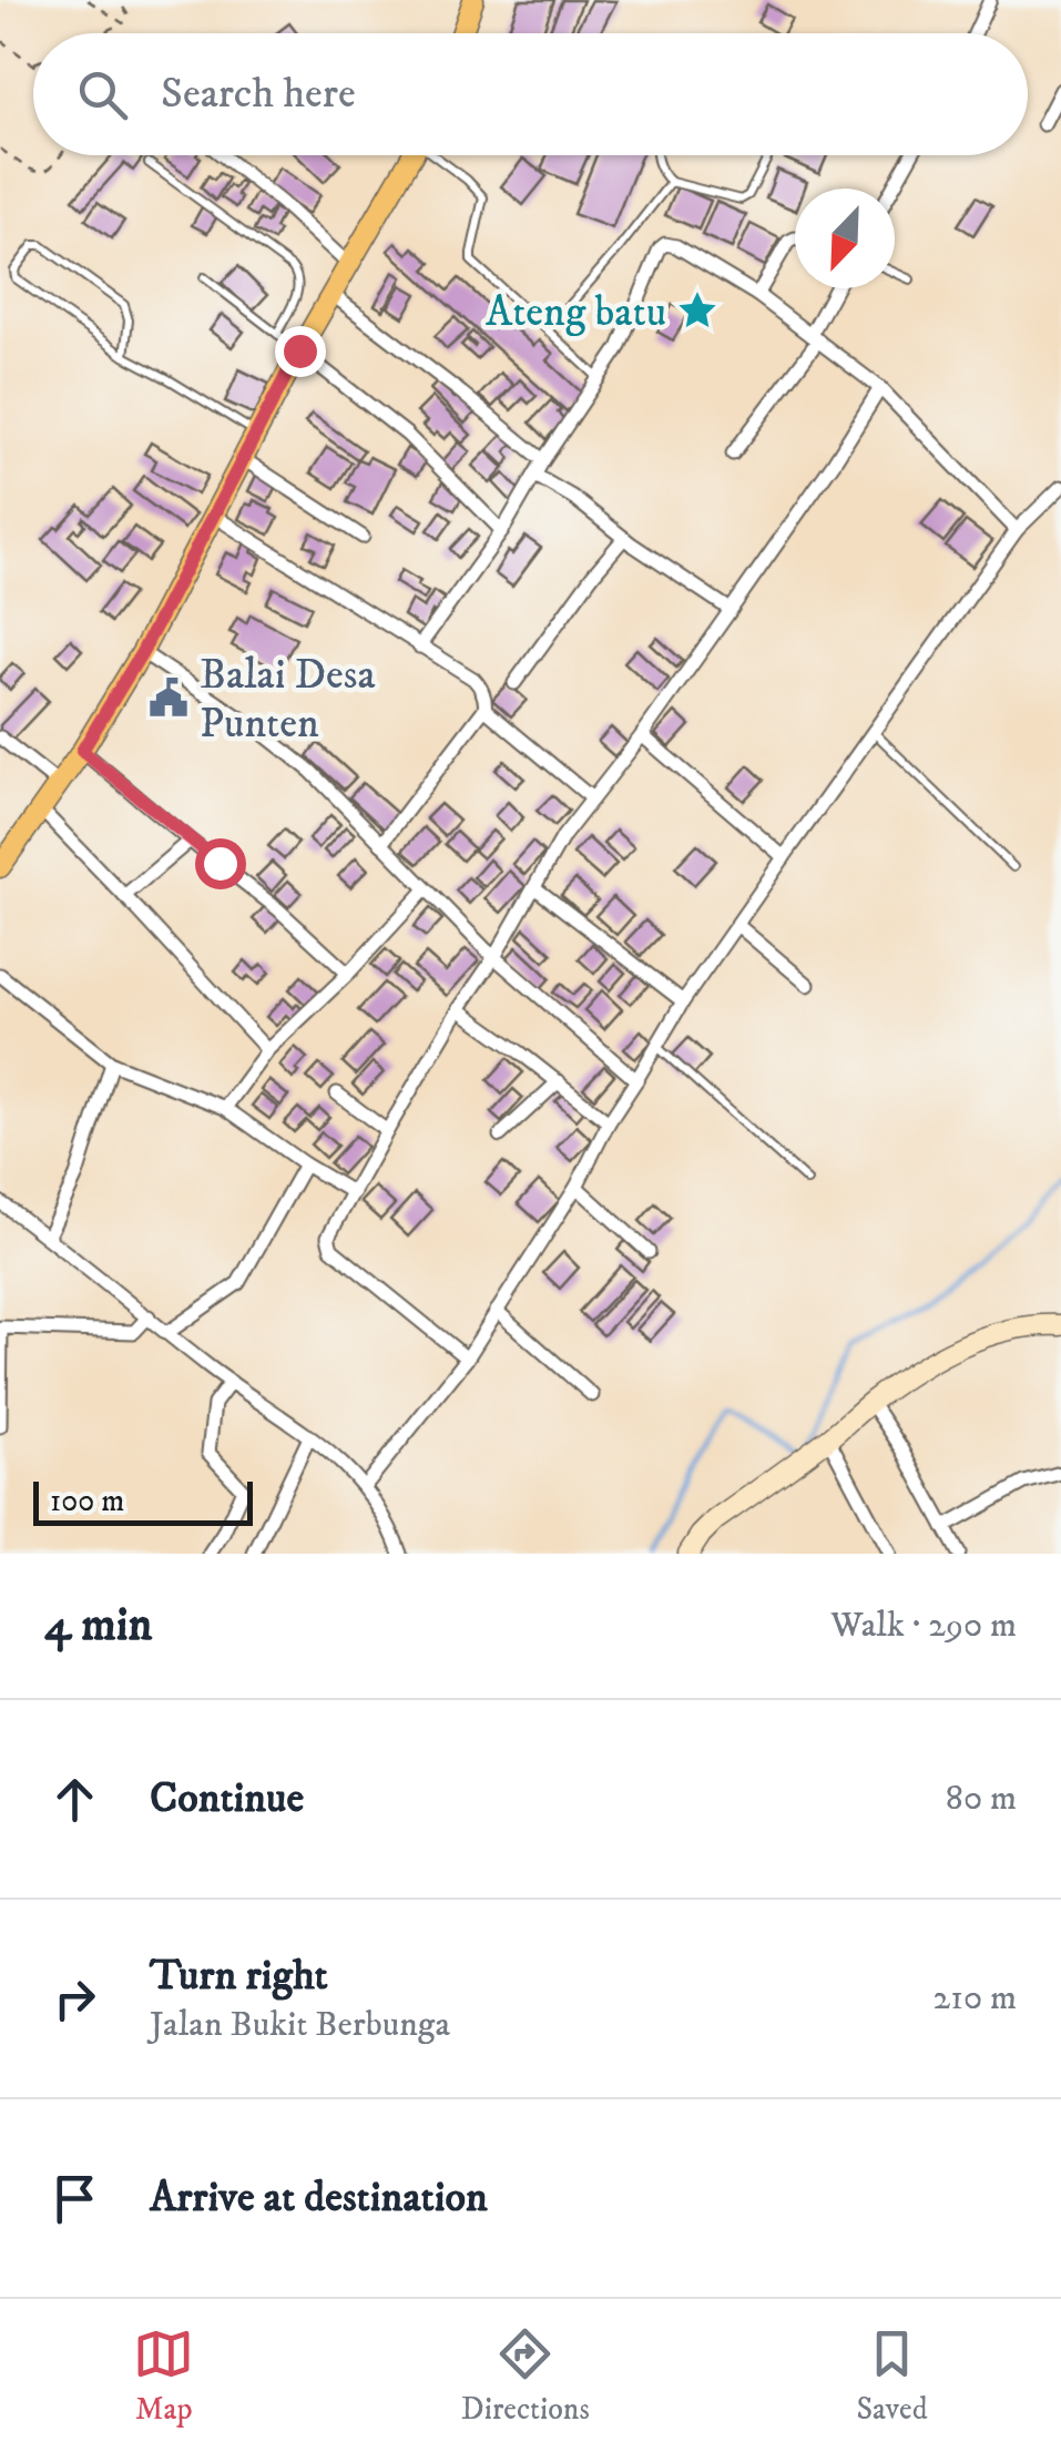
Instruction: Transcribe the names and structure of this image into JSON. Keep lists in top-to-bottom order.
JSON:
{
  "places": {
    "place": ["Ateng batu"],
    "public building": ["Balai Desa Punten"]
  },
  "scale_bar": "100 m",
  "north": "bottom left",
  "page": {
    "search": "Search here",
    "scale": "100 m",
    "heading": ["4 min", "Walk · 290 m"],
    "list": [
      ["Continue", "80 m"],
      ["Turn right", "Jalan Bukit Berbunga", "210 m"],
      "Arrive at destination"
    ],
    "nav": ["Map", "Directions", "Saved"]
  }
}
